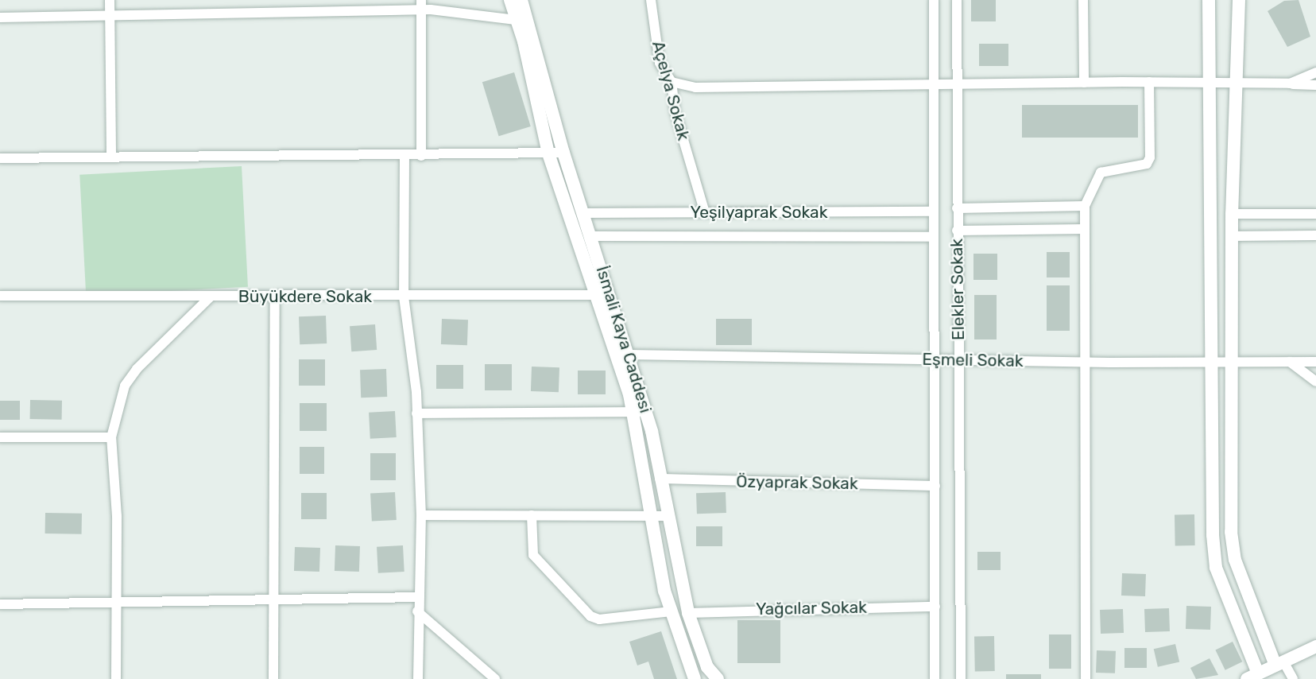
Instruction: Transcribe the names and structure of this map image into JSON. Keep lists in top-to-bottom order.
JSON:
{
  "streets": {
    "street": [
      "Açelya Sokak",
      "Yeşilyaprak Sokak",
      "Elekler Sokak",
      "Büyükdere Sokak",
      "İsmali Kaya Caddesi",
      "Eşmeli Sokak",
      "Özyaprak Sokak",
      "Yağcılar Sokak"
    ]
  },
  "crossings": [
    ["Açelya Sokak", "Yeşilyaprak Sokak"],
    ["Yeşilyaprak Sokak", "Elekler Sokak"],
    ["Yeşilyaprak Sokak", "İsmali Kaya Caddesi"],
    ["Elekler Sokak", "Eşmeli Sokak"],
    ["Elekler Sokak", "Özyaprak Sokak"],
    ["Elekler Sokak", "Yağcılar Sokak"],
    ["Büyükdere Sokak", "İsmali Kaya Caddesi"],
    ["İsmali Kaya Caddesi", "Eşmeli Sokak"],
    ["İsmali Kaya Caddesi", "Özyaprak Sokak"],
    ["İsmali Kaya Caddesi", "Yağcılar Sokak"]
  ]
}
